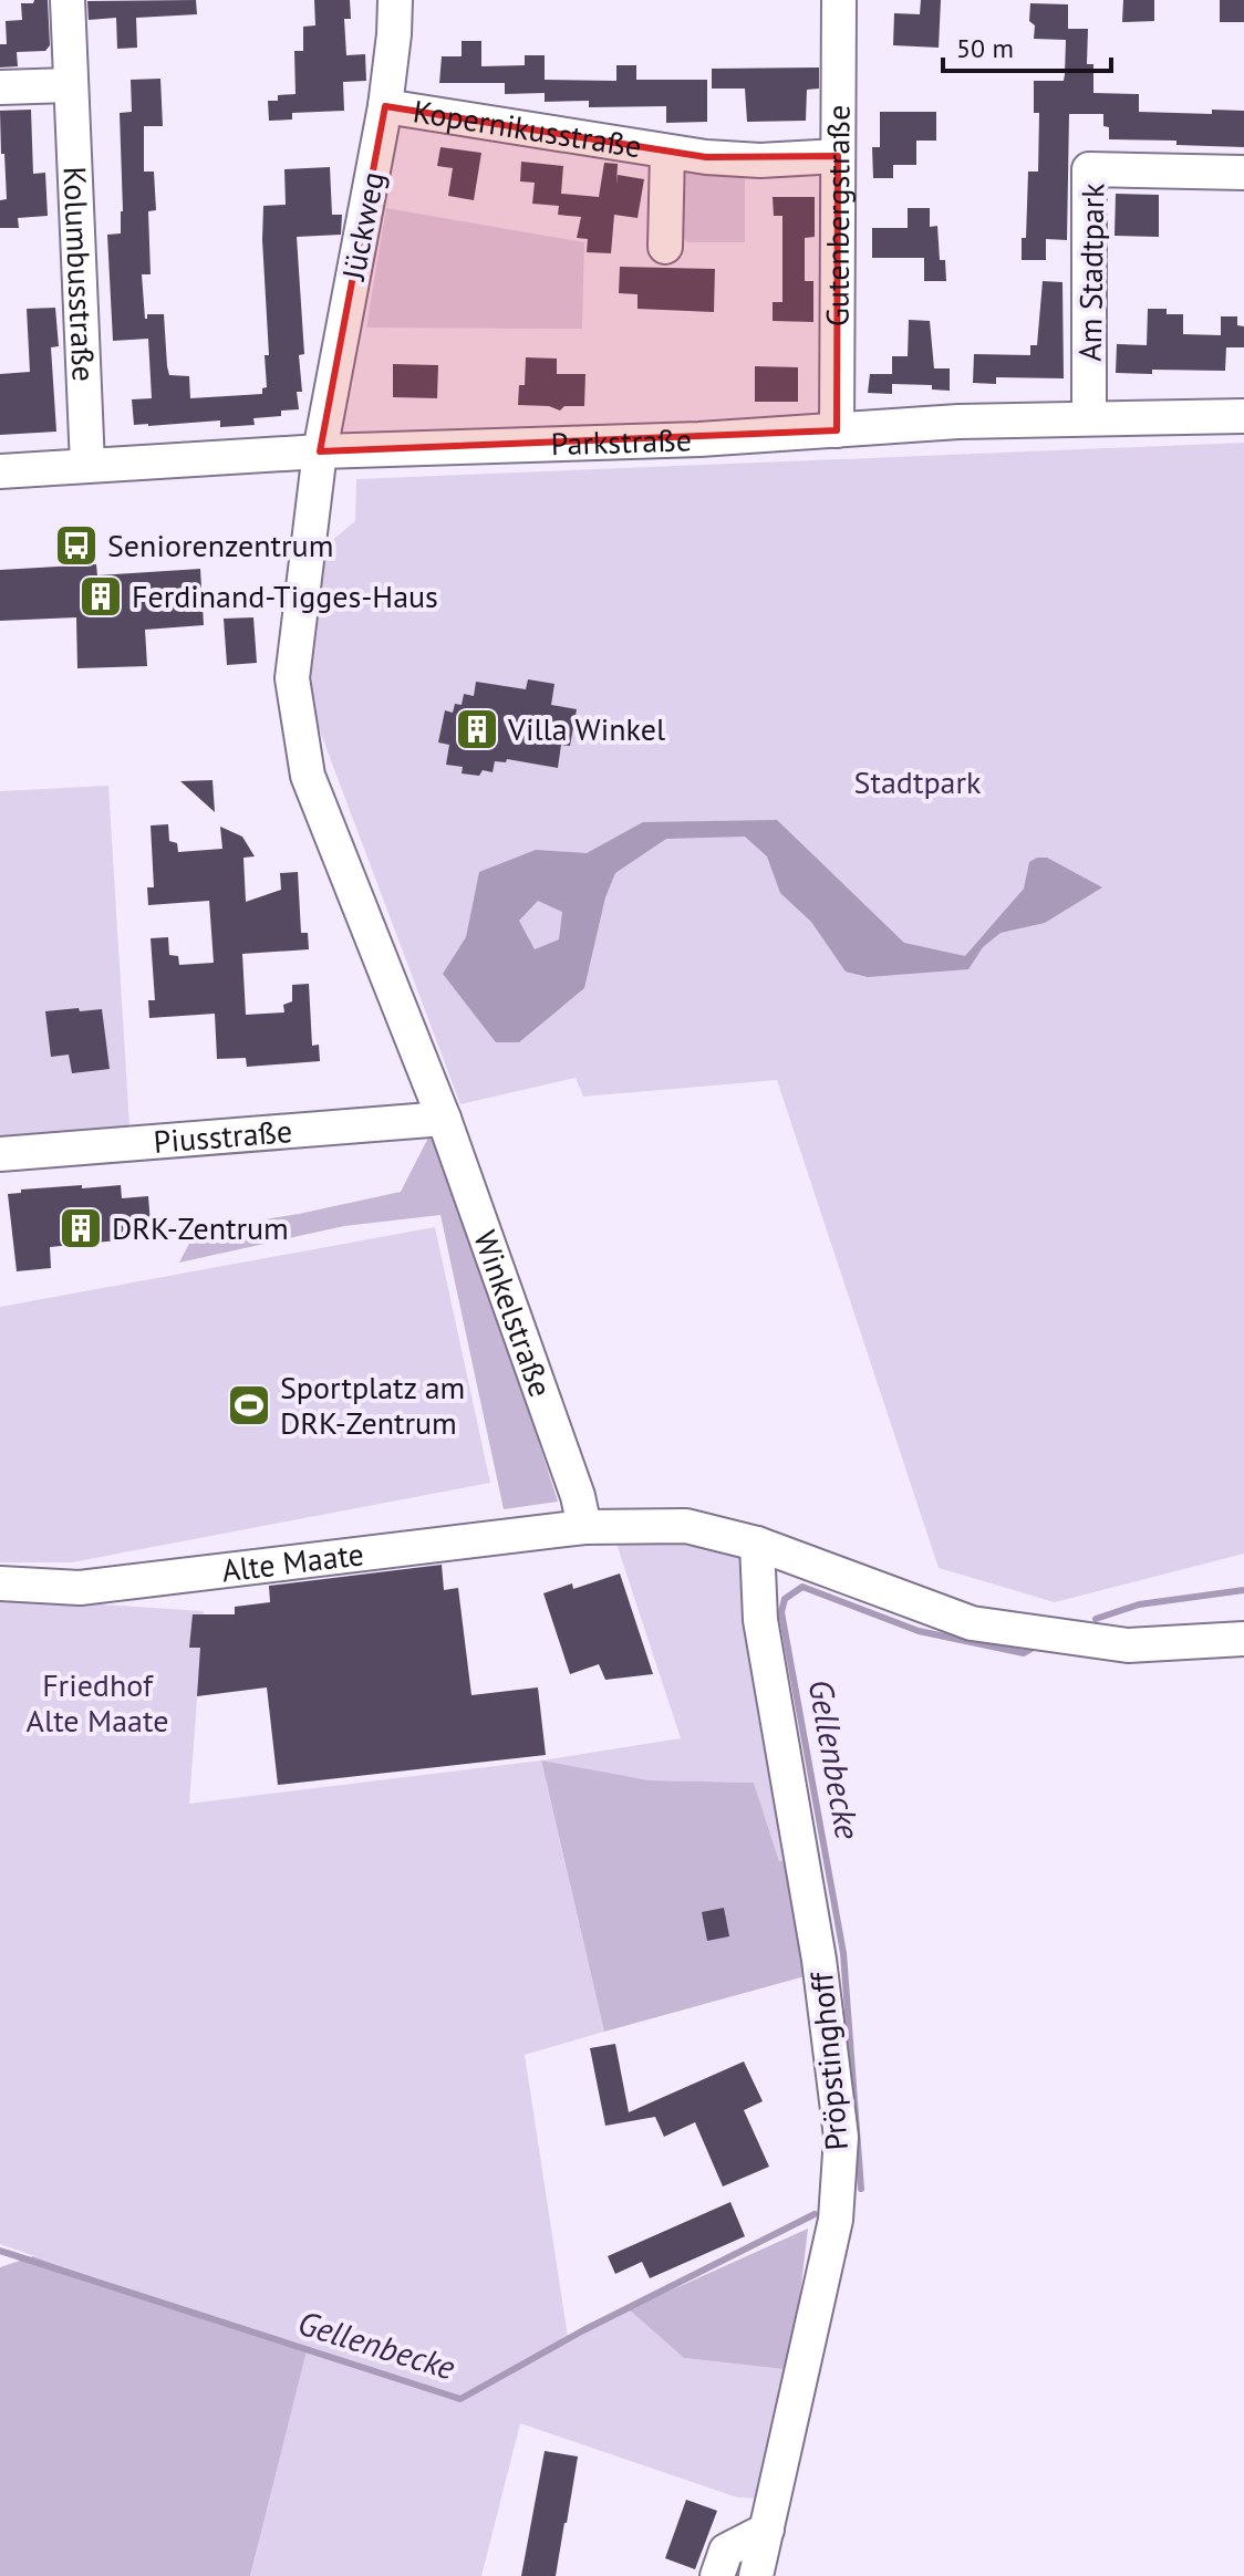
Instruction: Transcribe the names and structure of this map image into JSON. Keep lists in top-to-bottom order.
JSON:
{
  "streets": {
    "street": [
      "Kopernikusstraße",
      "Gutenbergstraße",
      "Jückweg",
      "Am Stadtpark",
      "Kolumbusstraße",
      "Parkstraße",
      "Piusstraße",
      "Winkelstraße",
      "Alte Maate",
      "Pröpstinghoff"
    ]
  },
  "crossings": [
    ["Kopernikusstraße", "Gutenbergstraße"],
    ["Kopernikusstraße", "Jückweg"],
    ["Gutenbergstraße", "Parkstraße"],
    ["Jückweg", "Parkstraße"],
    ["Jückweg", "Winkelstraße"],
    ["Am Stadtpark", "Parkstraße"],
    ["Kolumbusstraße", "Parkstraße"],
    ["Parkstraße", "Winkelstraße"],
    ["Piusstraße", "Winkelstraße"],
    ["Winkelstraße", "Alte Maate"]
  ],
  "water": ["Gellenbecke"],
  "parks": ["Stadtpark", "Friedhof Alte Maate"],
  "places": {
    "bus stop": ["Seniorenzentrum"],
    "building": ["Ferdinand-Tigges-Haus", "Villa Winkel", "DRK-Zentrum"],
    "sports": ["Sportplatz am DRK-Zentrum"]
  },
  "scale_bar": "50 m"
}
